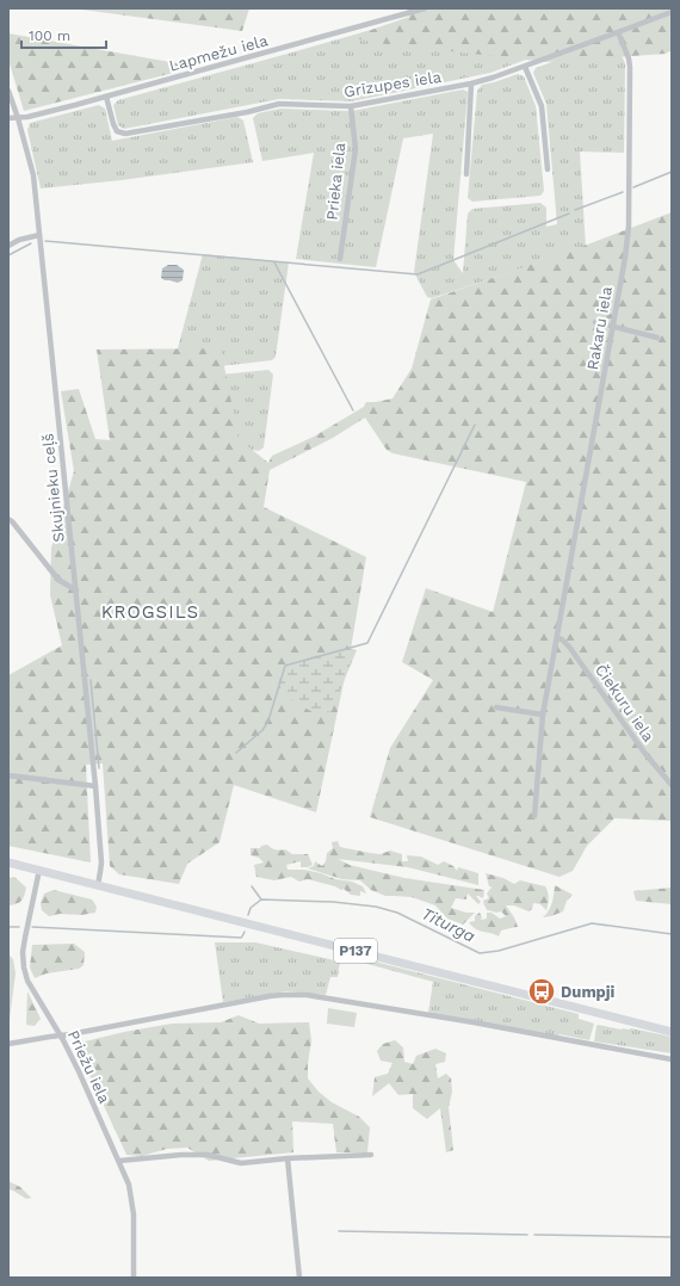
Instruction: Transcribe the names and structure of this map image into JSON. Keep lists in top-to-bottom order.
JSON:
{
  "streets": {
    "main road": ["P137"],
    "street": [
      "Lapmežu iela",
      "Grīzupes iela",
      "Prieka iela",
      "Rakaru iela",
      "Skujnieku ceļš",
      "Čiekuru iela",
      "Priežu iela"
    ]
  },
  "crossings": [
    ["Lapmežu iela", "Grīzupes iela"],
    ["Lapmežu iela", "Skujnieku ceļš"],
    ["Grīzupes iela", "Prieka iela"],
    ["Grīzupes iela", "Rakaru iela"],
    ["Rakaru iela", "Čiekuru iela"],
    ["Skujnieku ceļš", "P137"],
    ["P137", "Priežu iela"]
  ],
  "districts": ["KROGSILS"],
  "water": ["Titurga"],
  "places": {
    "bus stop": ["Dumpji"]
  },
  "scale_bar": "100 m"
}
